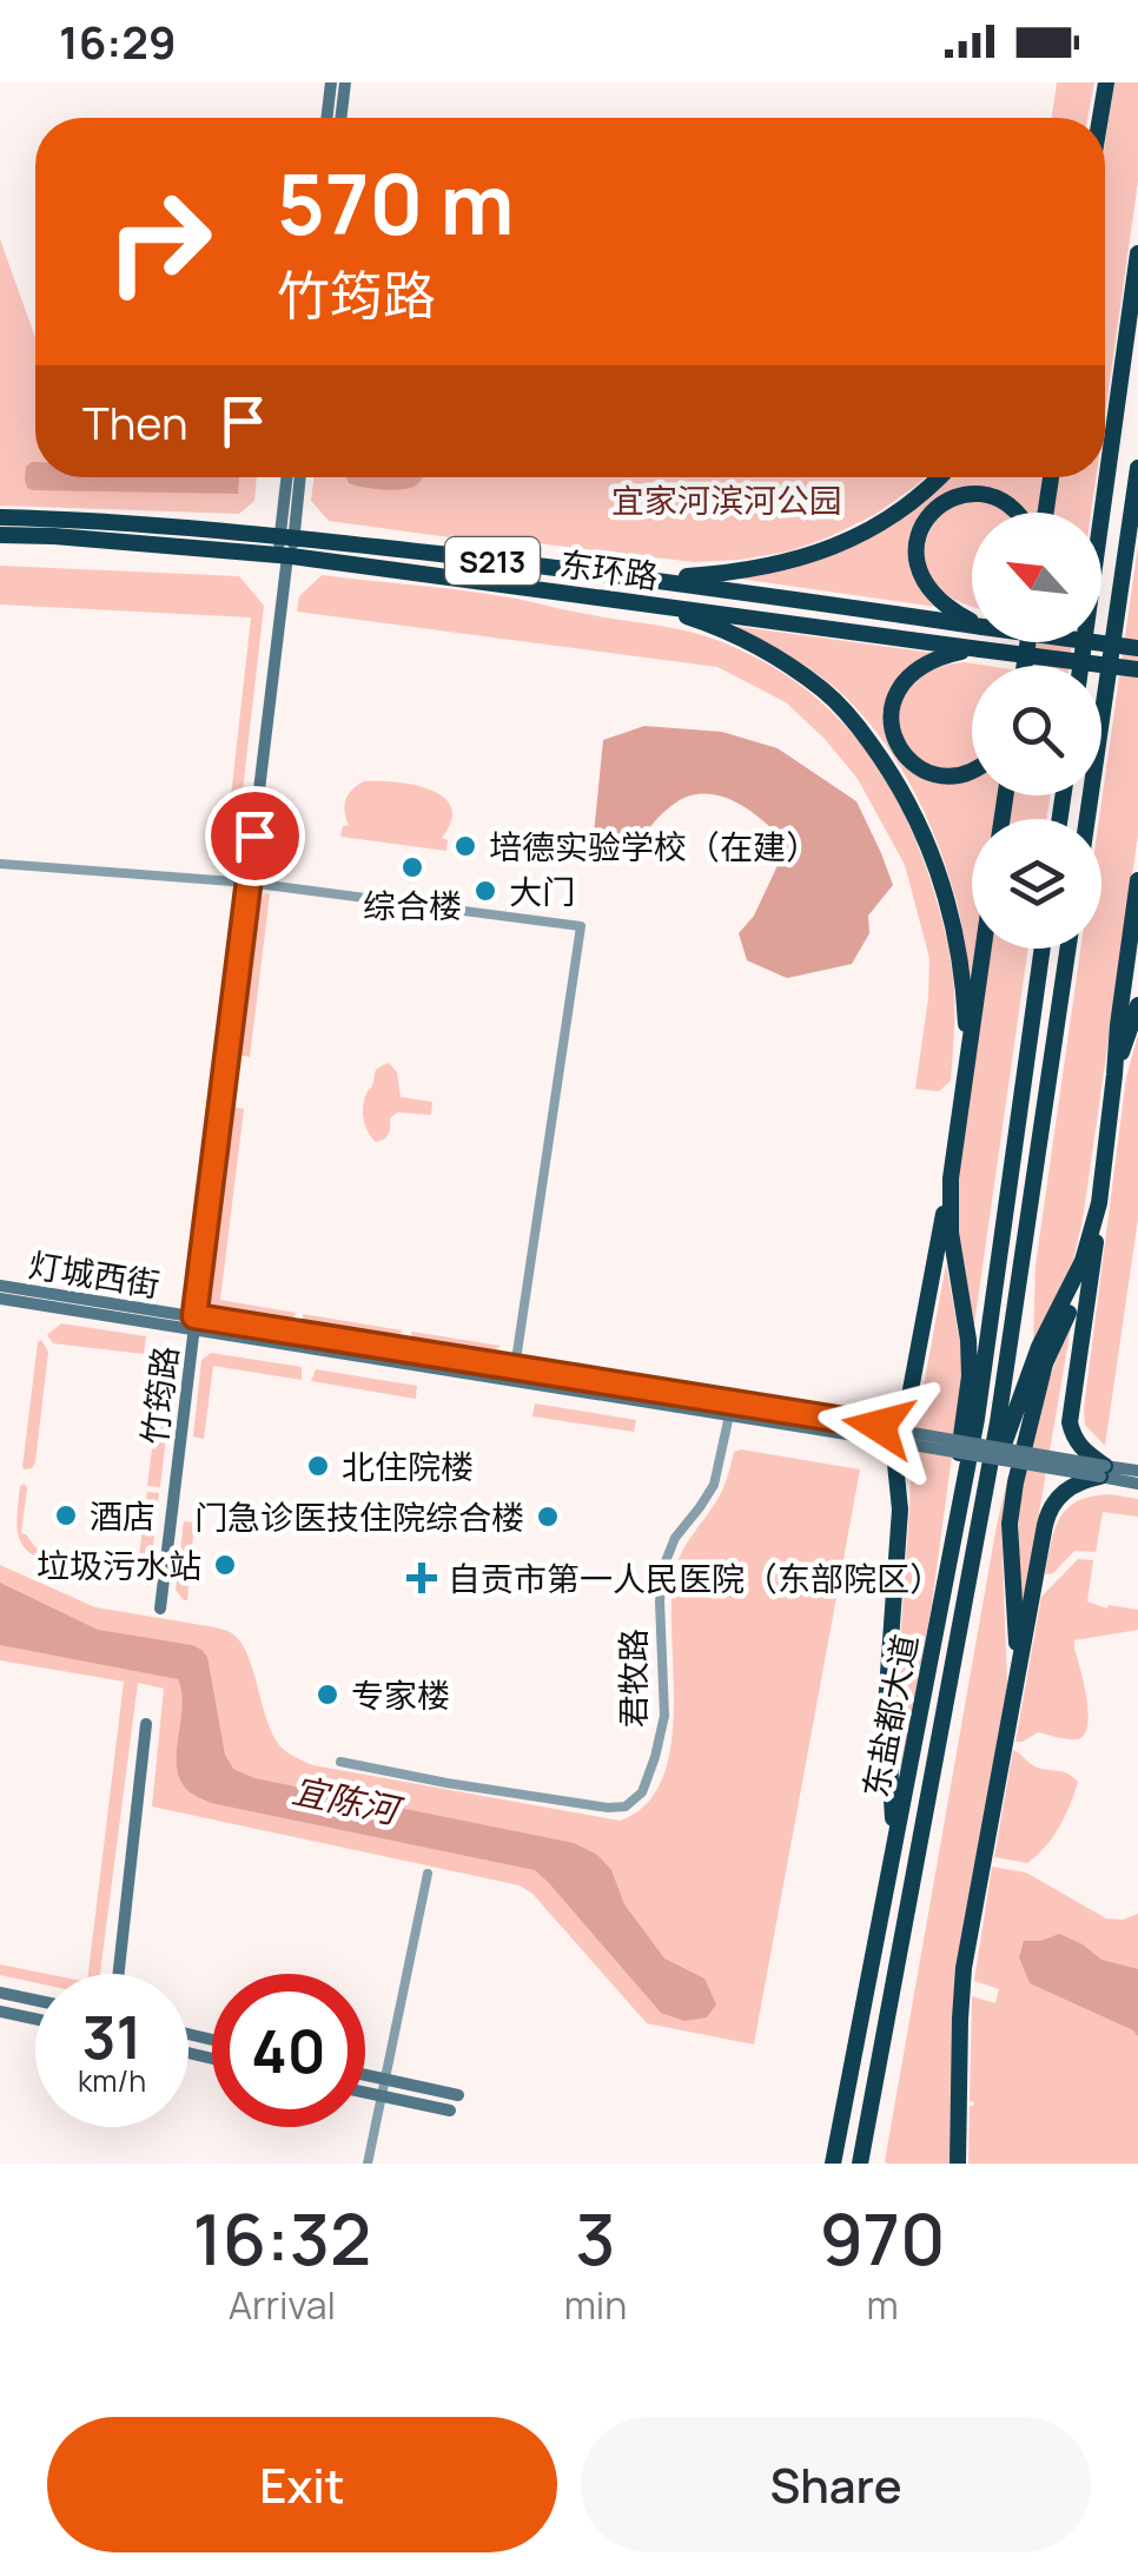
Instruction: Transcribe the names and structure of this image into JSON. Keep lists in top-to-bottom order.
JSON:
{
  "streets": {
    "highway": ["S213", "东环路", "东盐都大道"],
    "main road": ["灯城西街", "竹筠路"],
    "street": ["君牧路"]
  },
  "crossings": [
    ["东环路", "竹筠路"],
    ["灯城西街", "竹筠路"],
    ["灯城西街", "君牧路"]
  ],
  "water": ["宜陈河"],
  "parks": ["宜家河滨河公园"],
  "places": {
    "other": [
      "培德实验学校（在建）",
      "综合楼",
      "大门",
      "北住院楼",
      "酒店",
      "门急诊医技住院综合楼",
      "垃圾污水站",
      "专家楼"
    ],
    "health": ["自贡市第一人民医院（东部院区）"]
  },
  "north": "top left",
  "page": {
    "status": "16:29",
    "turn": ["570 m", "竹筠路"],
    "then": "Then",
    "speed": "31 km/h",
    "limit": "40",
    "eta": [
      "16:32",
      "Arrival",
      "3",
      "min",
      "970",
      "m"
    ],
    "buttons": ["Exit", "Share"]
  }
}
